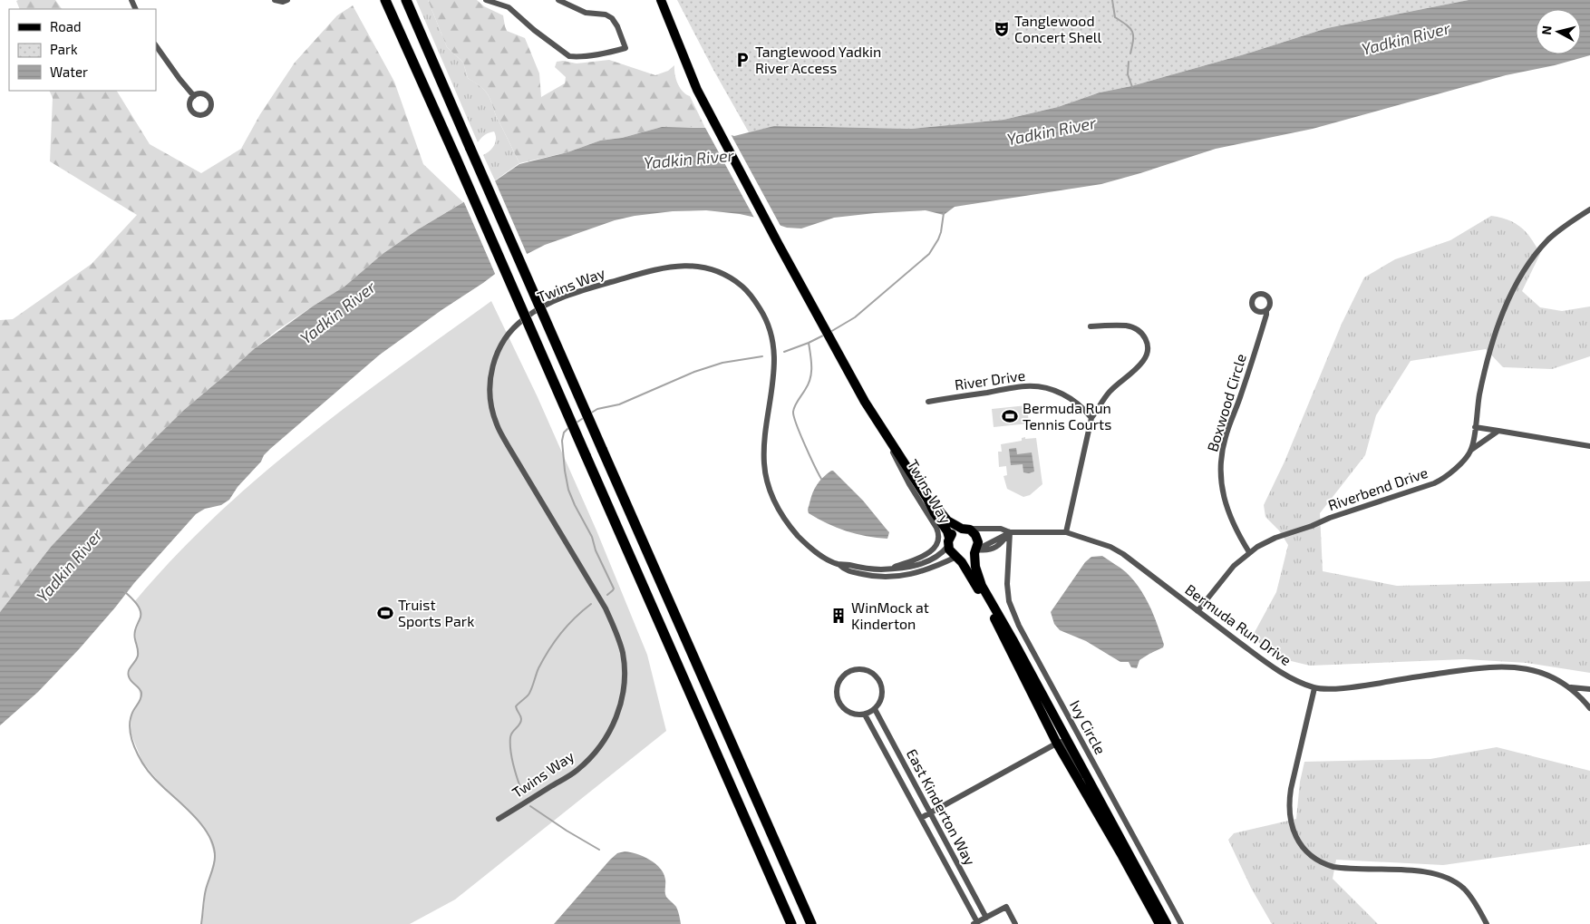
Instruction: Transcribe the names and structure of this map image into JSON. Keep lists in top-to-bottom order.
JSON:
{
  "streets": {
    "street": [
      "Twins Way",
      "River Drive",
      "Boxwood Circle",
      "Riverbend Drive",
      "Bermuda Run Drive",
      "Ivy Circle",
      "East Kinderton Way"
    ]
  },
  "crossings": [
    ["Twins Way", "Bermuda Run Drive"],
    ["Boxwood Circle", "Riverbend Drive"],
    ["Riverbend Drive", "Bermuda Run Drive"],
    ["Bermuda Run Drive", "Ivy Circle"]
  ],
  "water": ["Yadkin River"],
  "places": {
    "theatre": ["Tanglewood Concert Shell"],
    "parking": ["Tanglewood Yadkin River Access"],
    "sports": ["Bermuda Run Tennis Courts", "Truist Sports Park"],
    "building": ["WinMock at Kinderton"]
  },
  "legend": ["Road", "Park", "Water"],
  "north": "left"
}
